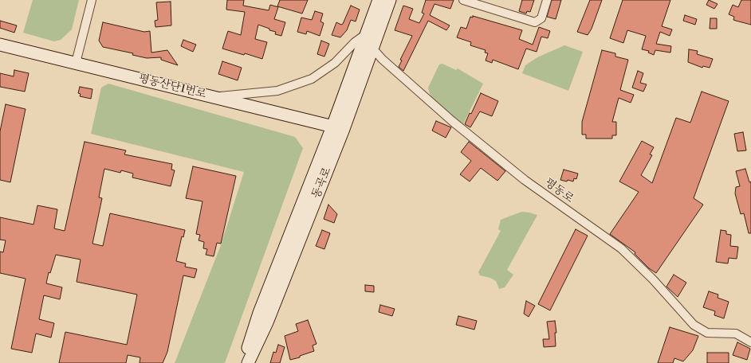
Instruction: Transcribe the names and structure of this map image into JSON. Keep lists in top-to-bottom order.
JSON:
{
  "streets": {
    "main road": ["평동산단1번로", "동곡로"],
    "street": ["평동로"]
  },
  "crossings": [
    ["평동산단1번로", "동곡로"],
    ["동곡로", "평동로"]
  ]
}
